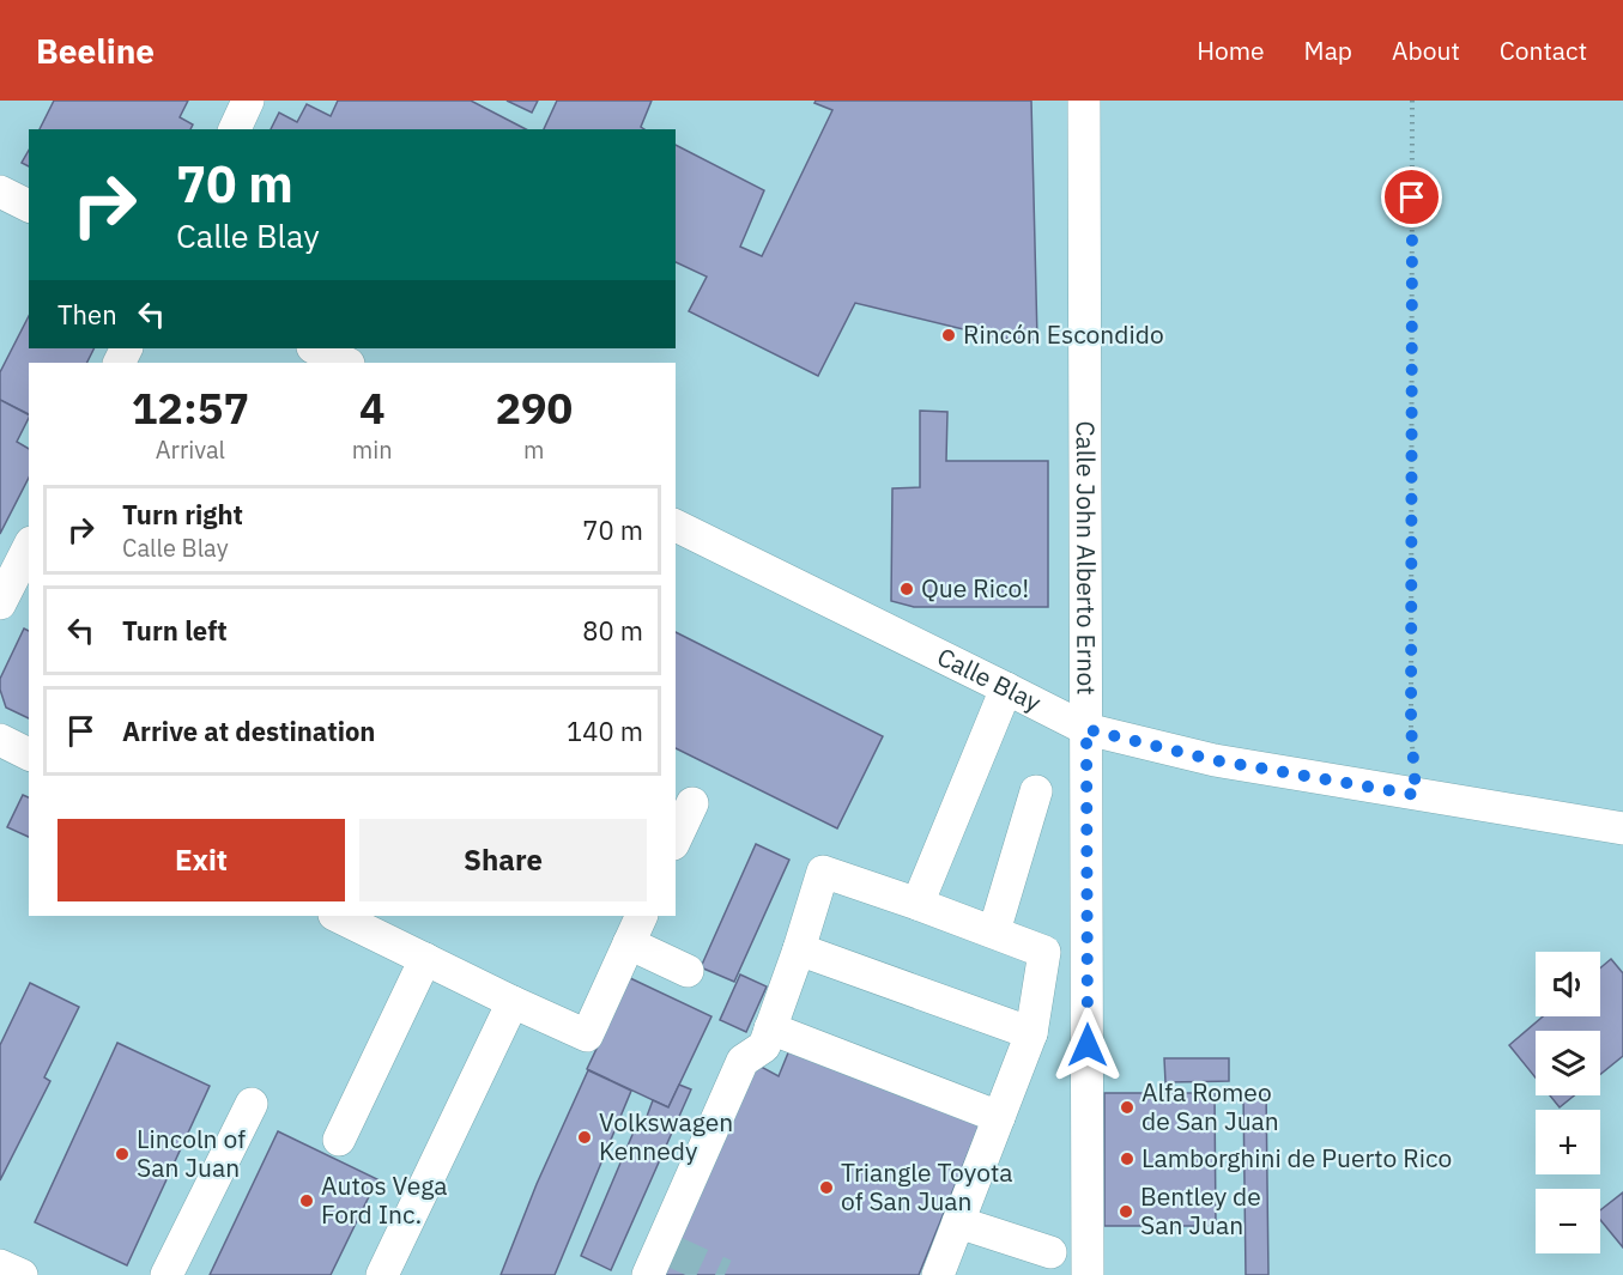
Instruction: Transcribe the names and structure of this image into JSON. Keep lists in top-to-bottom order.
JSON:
{
  "streets": {
    "street": ["Calle John Alberto Ernot", "Calle Blay"]
  },
  "crossings": [
    ["Calle John Alberto Ernot", "Calle Blay"]
  ],
  "places": [
    "Rincón Escondido",
    "Que Rico!",
    "Alfa Romeo de San Juan",
    "Volkswagen Kennedy",
    "Lincoln of San Juan",
    "Lamborghini de Puerto Rico",
    "Triangle Toyota of San Juan",
    "Autos Vega Ford Inc.",
    "Bentley de San Juan"
  ],
  "page": {
    "header": "Beeline",
    "nav": [
      "Home",
      "Map",
      "About",
      "Contact"
    ],
    "turn": ["70 m", "Calle Blay"],
    "then": "Then",
    "eta": [
      "12:57",
      "Arrival",
      "4",
      "min",
      "290",
      "m"
    ],
    "list": [
      {
        "name": "Turn right",
        "note": "Calle Blay",
        "value": "70 m"
      },
      {
        "name": "Turn left",
        "value": "80 m"
      },
      {
        "name": "Arrive at destination",
        "value": "140 m"
      }
    ],
    "buttons": ["Exit", "Share"],
    "map_buttons": ["+", "−"]
  }
}
